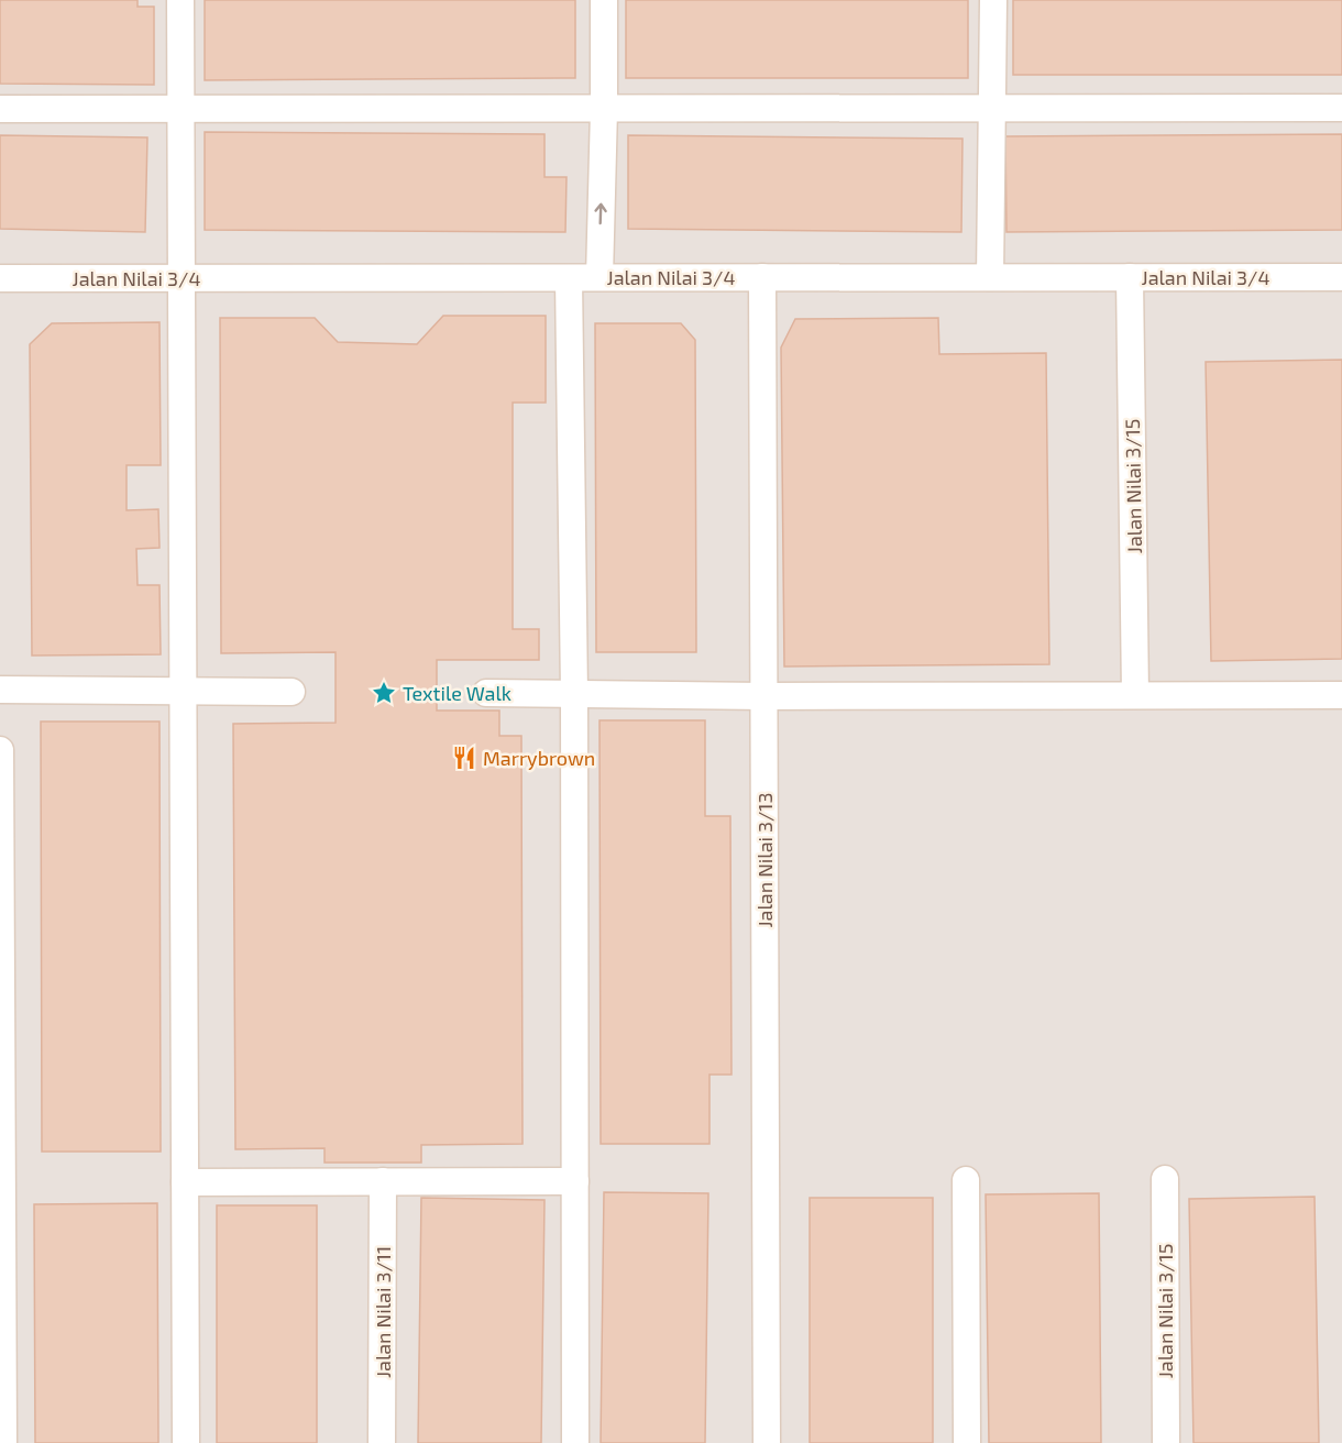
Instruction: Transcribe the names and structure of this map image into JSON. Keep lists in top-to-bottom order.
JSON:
{
  "streets": {
    "street": [
      "Jalan Nilai 3/4",
      "Jalan Nilai 3/15",
      "Jalan Nilai 3/13",
      "Jalan Nilai 3/11"
    ]
  },
  "crossings": [
    ["Jalan Nilai 3/4", "Jalan Nilai 3/15"],
    ["Jalan Nilai 3/4", "Jalan Nilai 3/13"]
  ],
  "places": {
    "place": ["Textile Walk"],
    "restaurant": ["Marrybrown"]
  }
}
